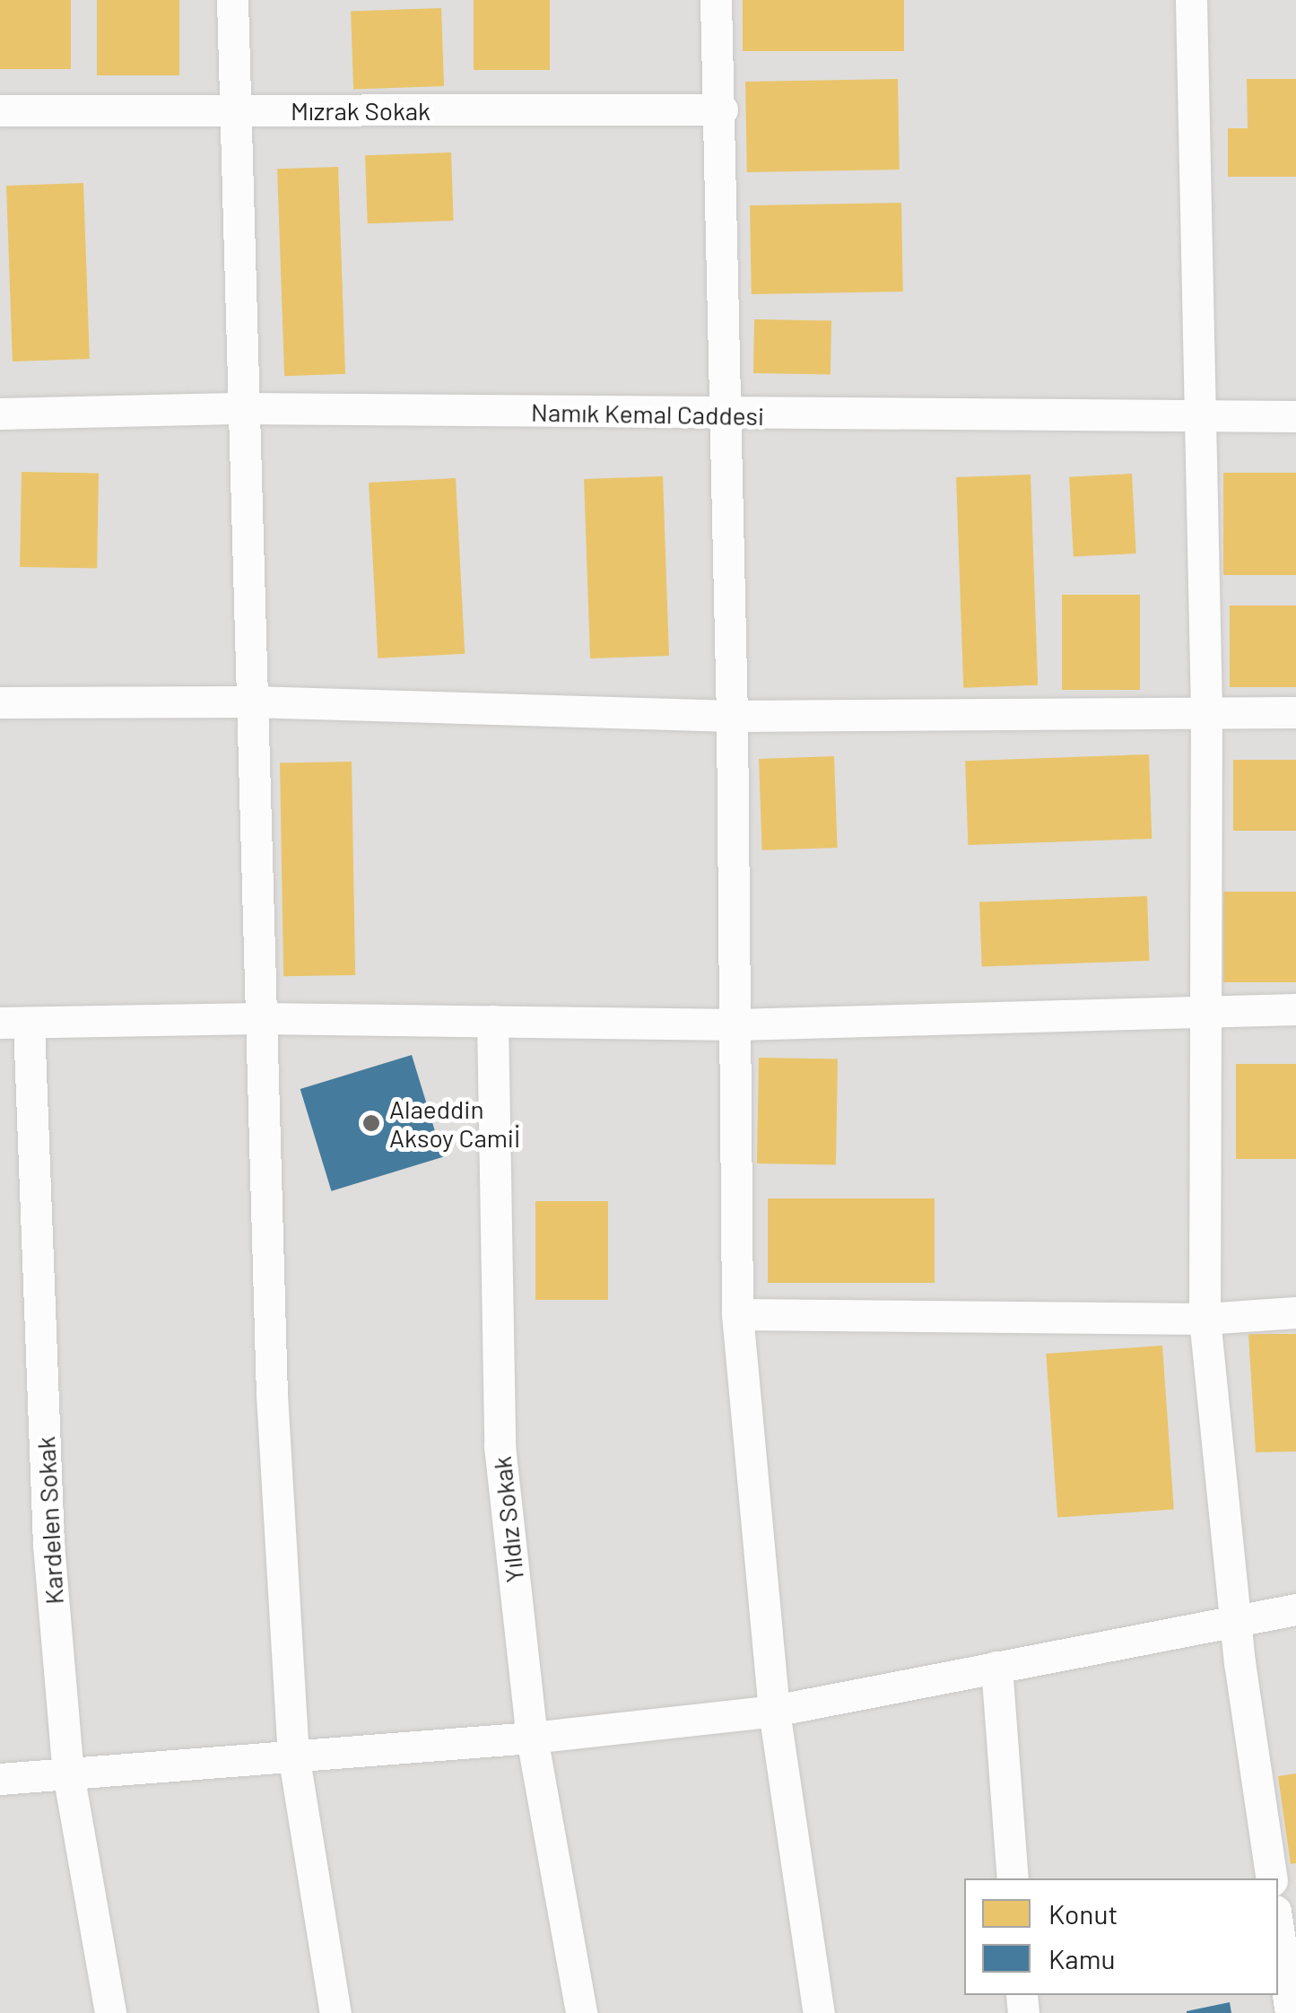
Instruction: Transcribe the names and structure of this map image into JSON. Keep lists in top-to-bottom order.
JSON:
{
  "streets": {
    "street": [
      "Mızrak Sokak",
      "Namık Kemal Caddesi",
      "Yıldız Sokak",
      "Kardelen Sokak"
    ]
  },
  "places": ["Alaeddin Aksoy Camiİ"],
  "legend": ["Konut", "Kamu"]
}
